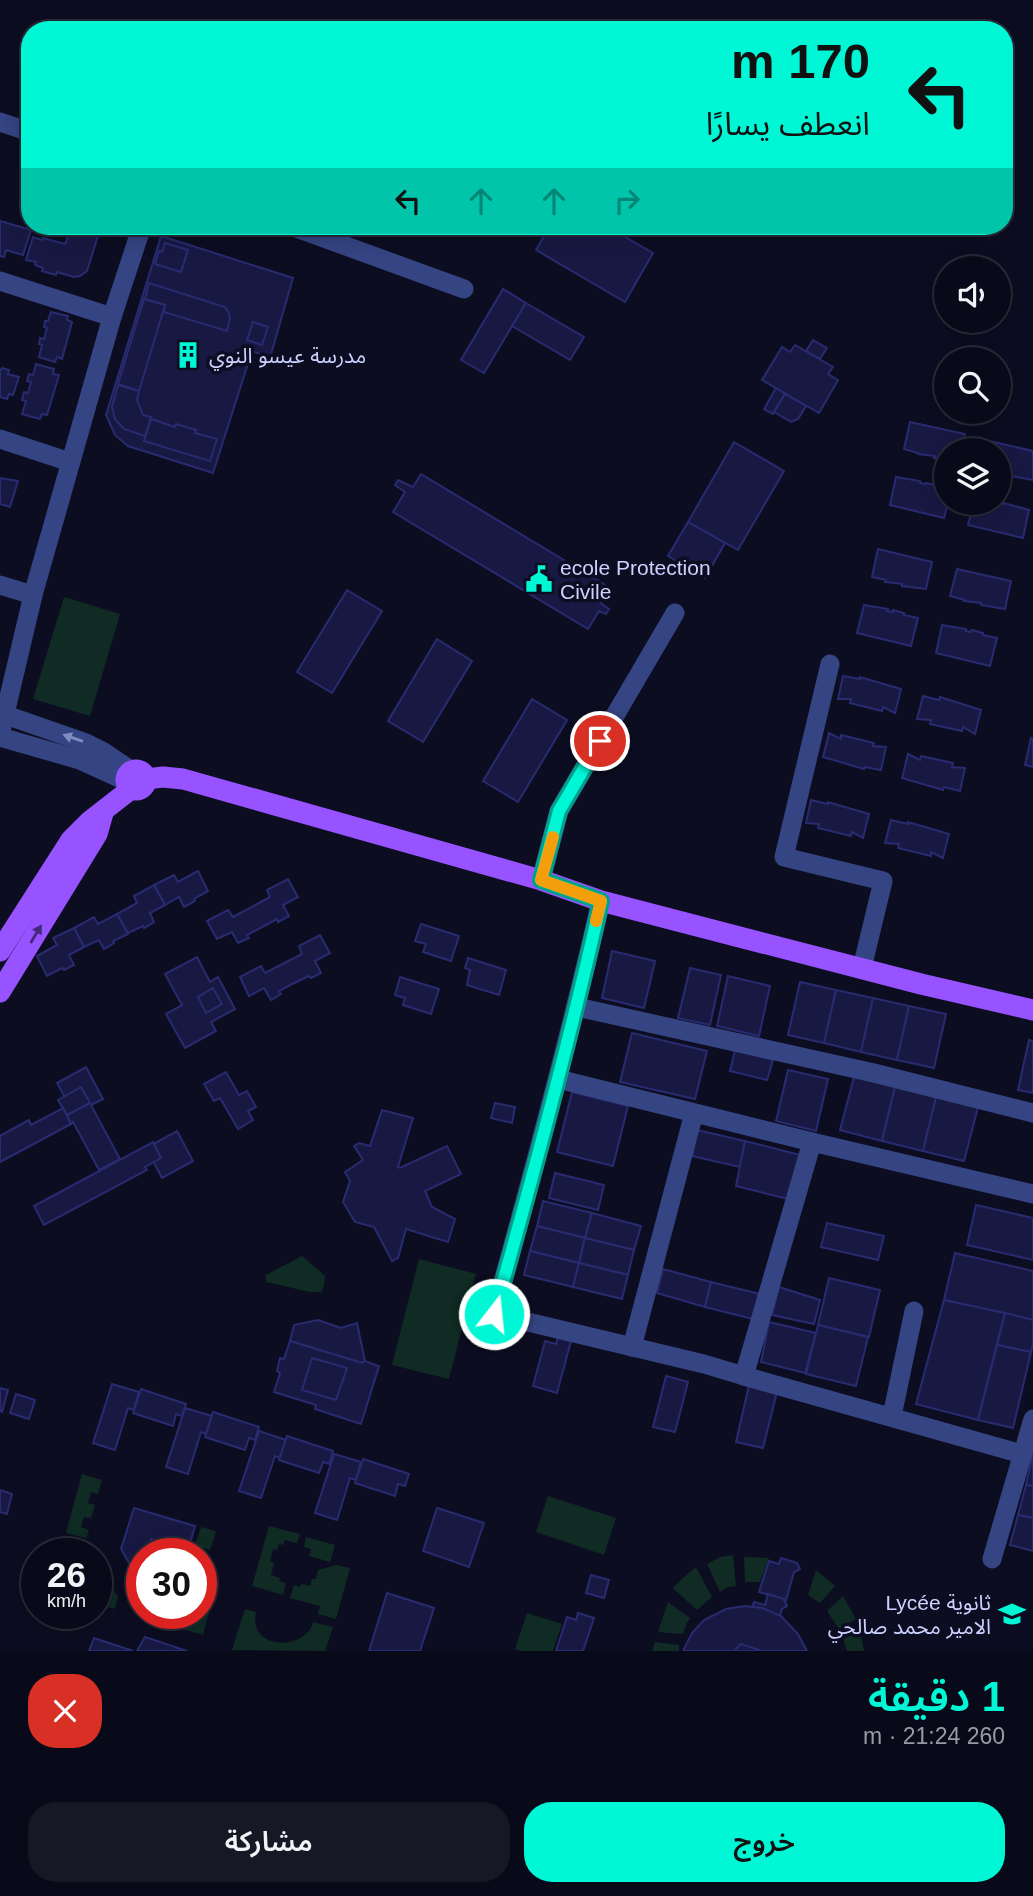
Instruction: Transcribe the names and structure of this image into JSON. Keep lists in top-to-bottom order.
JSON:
{
  "places": {
    "building": ["مدرسة عيسو النوي"],
    "public building": ["ecole Protection Civile"],
    "school or university": ["Lycée ثانوية الامير محمد صالحي"]
  },
  "page": {
    "turn": ["170 m", "انعطف يسارًا"],
    "speed": "26 km/h",
    "limit": "30",
    "heading": ["1 دقيقة", "260 m · 21:24"],
    "buttons": ["خروج", "مشاركة"]
  }
}
